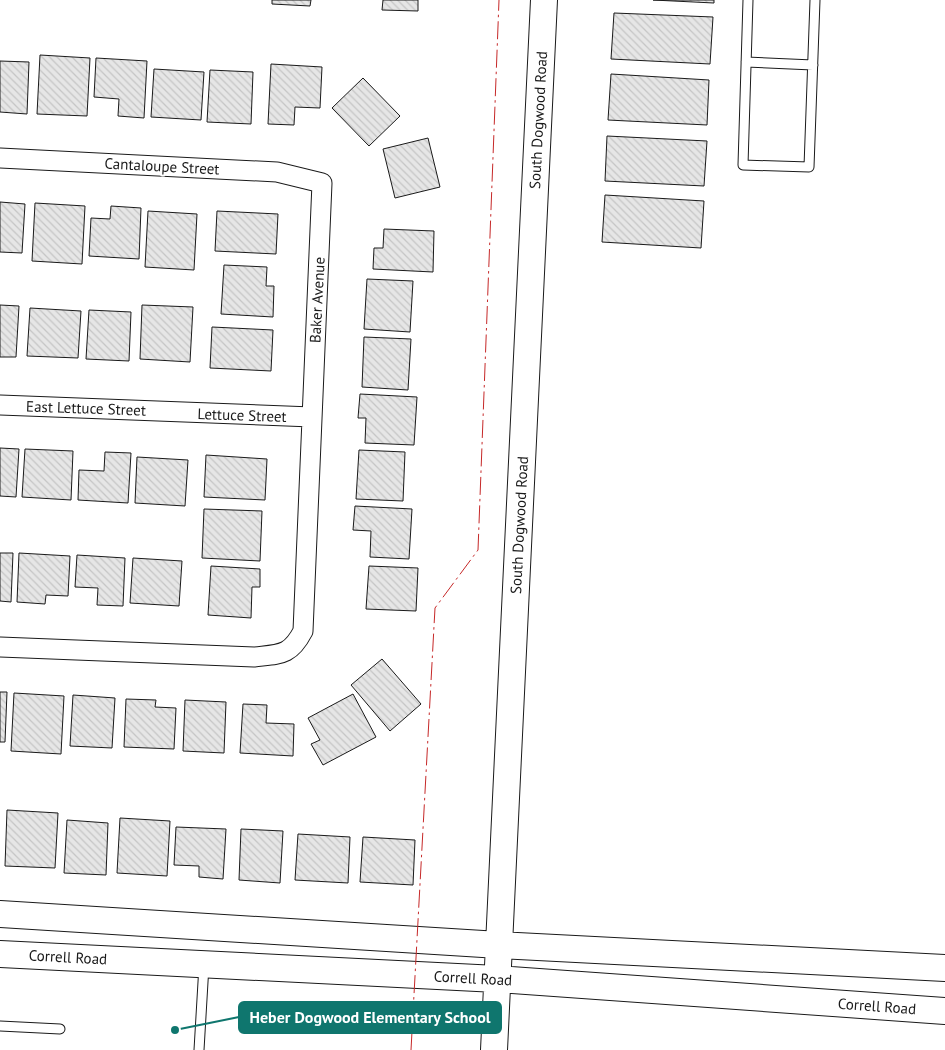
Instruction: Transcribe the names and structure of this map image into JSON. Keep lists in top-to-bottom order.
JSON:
{
  "streets": {
    "street": [
      "South Dogwood Road",
      "Cantaloupe Street",
      "Baker Avenue",
      "East Lettuce Street",
      "Lettuce Street",
      "Correll Road"
    ]
  },
  "crossings": [
    ["South Dogwood Road", "Correll Road"],
    ["Cantaloupe Street", "Baker Avenue"],
    ["Baker Avenue", "Lettuce Street"],
    ["East Lettuce Street", "Lettuce Street"]
  ],
  "places": ["Heber Dogwood Elementary School"]
}
